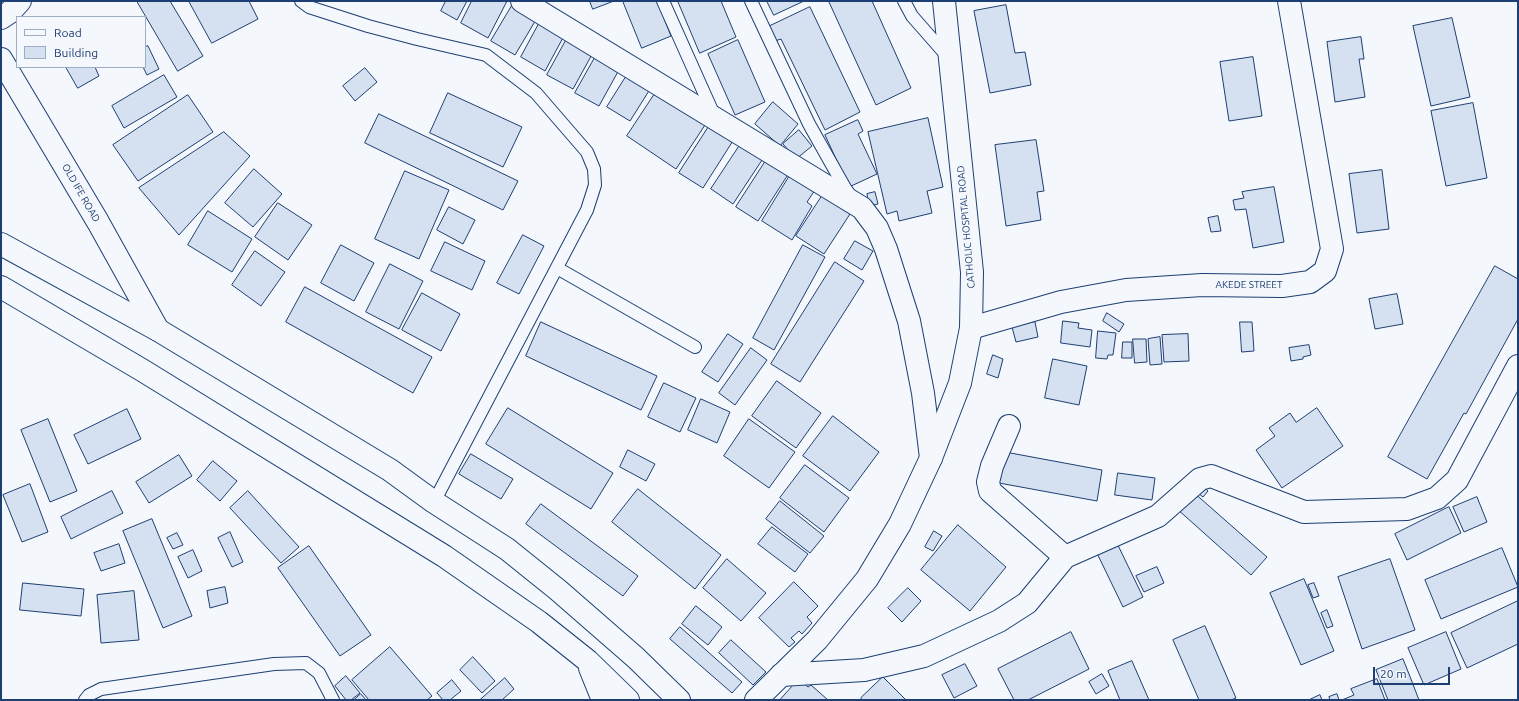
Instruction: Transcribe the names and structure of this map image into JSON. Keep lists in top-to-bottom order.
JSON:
{
  "streets": {
    "main road": ["OLD IFE ROAD", "CATHOLIC HOSPITAL ROAD", "AKEDE STREET"]
  },
  "crossings": [
    ["CATHOLIC HOSPITAL ROAD", "AKEDE STREET"]
  ],
  "legend": ["Road", "Building"],
  "scale_bar": "20 m"
}
